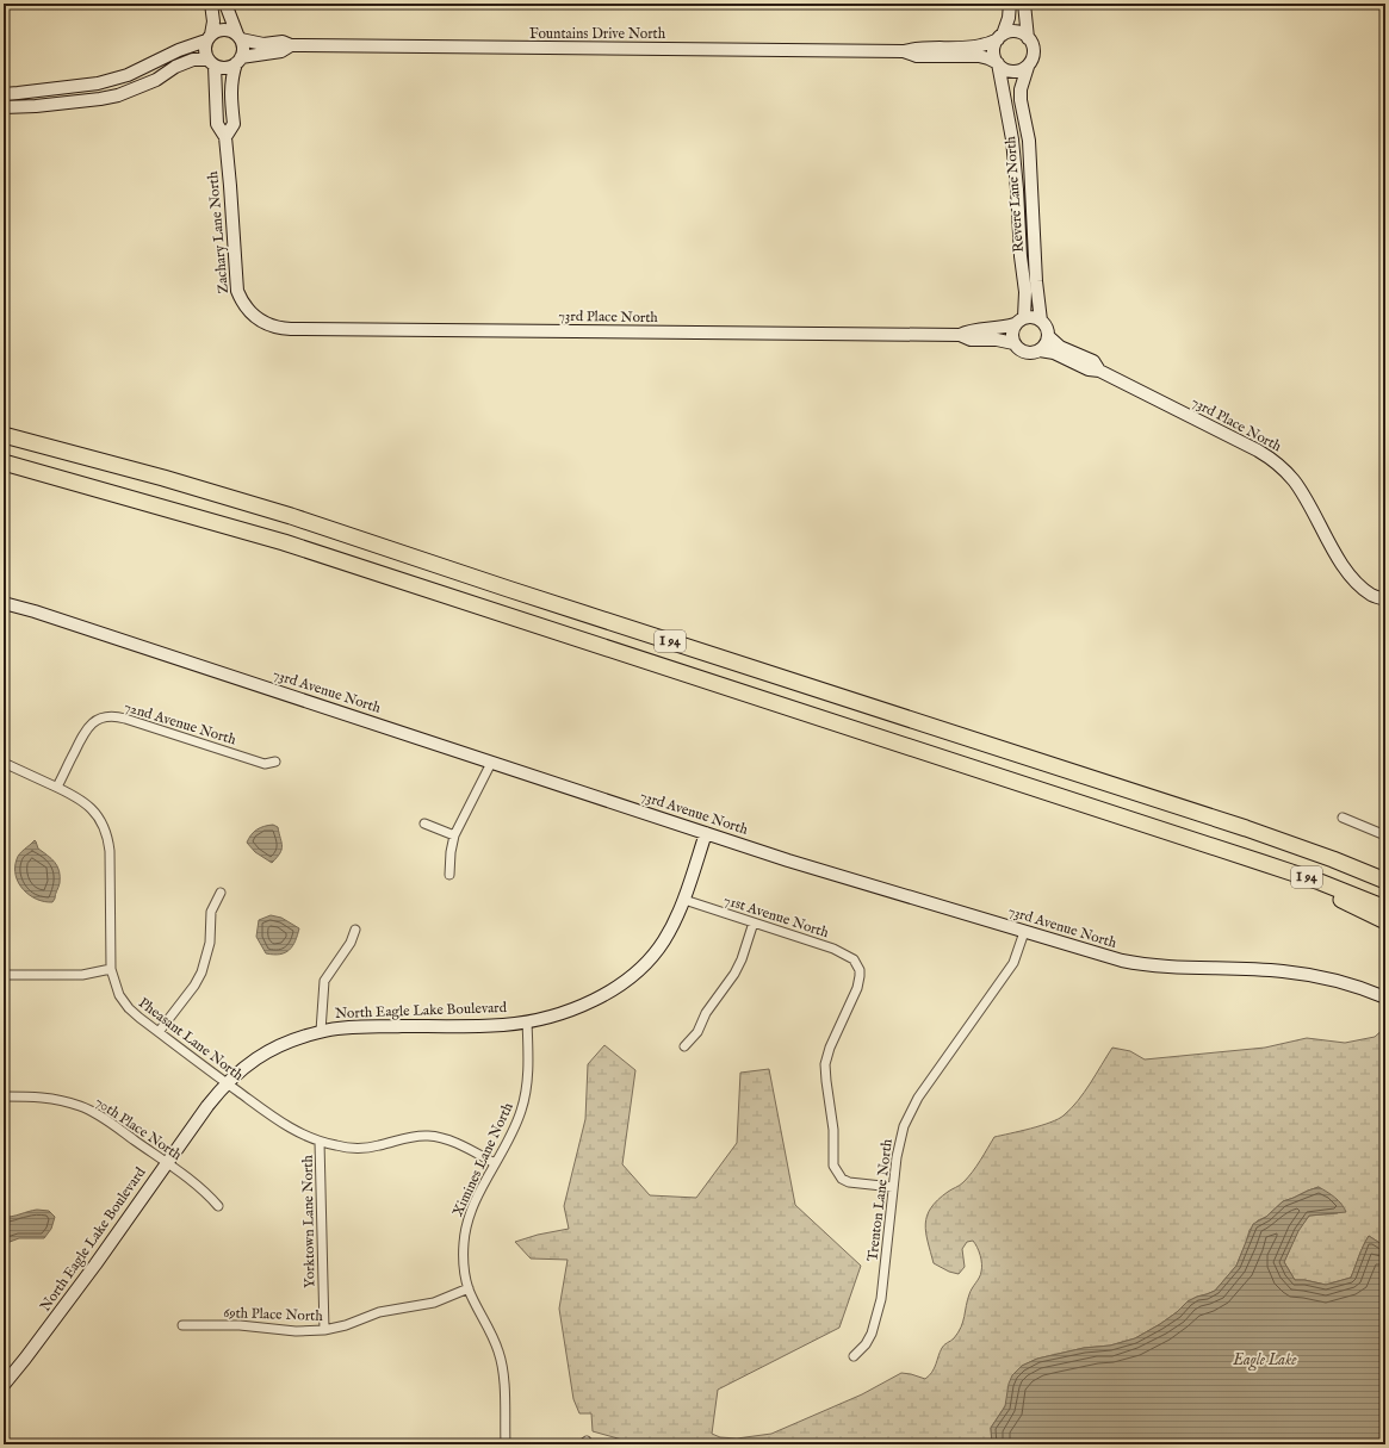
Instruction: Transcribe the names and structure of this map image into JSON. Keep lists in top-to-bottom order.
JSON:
{
  "streets": {
    "highway": ["I 94"],
    "street": [
      "Fountains Drive North",
      "Revere Lane North",
      "Zachary Lane North",
      "73rd Place North",
      "73rd Avenue North",
      "72nd Avenue North",
      "71st Avenue North",
      "North Eagle Lake Boulevard",
      "Pheasant Lane North",
      "70th Place North",
      "Ximines Lane North",
      "Trenton Lane North",
      "Yorktown Lane North",
      "69th Place North"
    ]
  },
  "crossings": [
    ["Fountains Drive North", "Revere Lane North"],
    ["Fountains Drive North", "Zachary Lane North"],
    ["Revere Lane North", "73rd Place North"],
    ["Zachary Lane North", "73rd Place North"],
    ["73rd Avenue North", "North Eagle Lake Boulevard"],
    ["73rd Avenue North", "Trenton Lane North"],
    ["72nd Avenue North", "Pheasant Lane North"],
    ["71st Avenue North", "North Eagle Lake Boulevard"],
    ["71st Avenue North", "Trenton Lane North"],
    ["North Eagle Lake Boulevard", "Pheasant Lane North"],
    ["North Eagle Lake Boulevard", "70th Place North"],
    ["North Eagle Lake Boulevard", "Ximines Lane North"],
    ["Pheasant Lane North", "Ximines Lane North"],
    ["Pheasant Lane North", "Yorktown Lane North"],
    ["Ximines Lane North", "69th Place North"],
    ["Yorktown Lane North", "69th Place North"]
  ],
  "water": ["Eagle Lake"]
}
